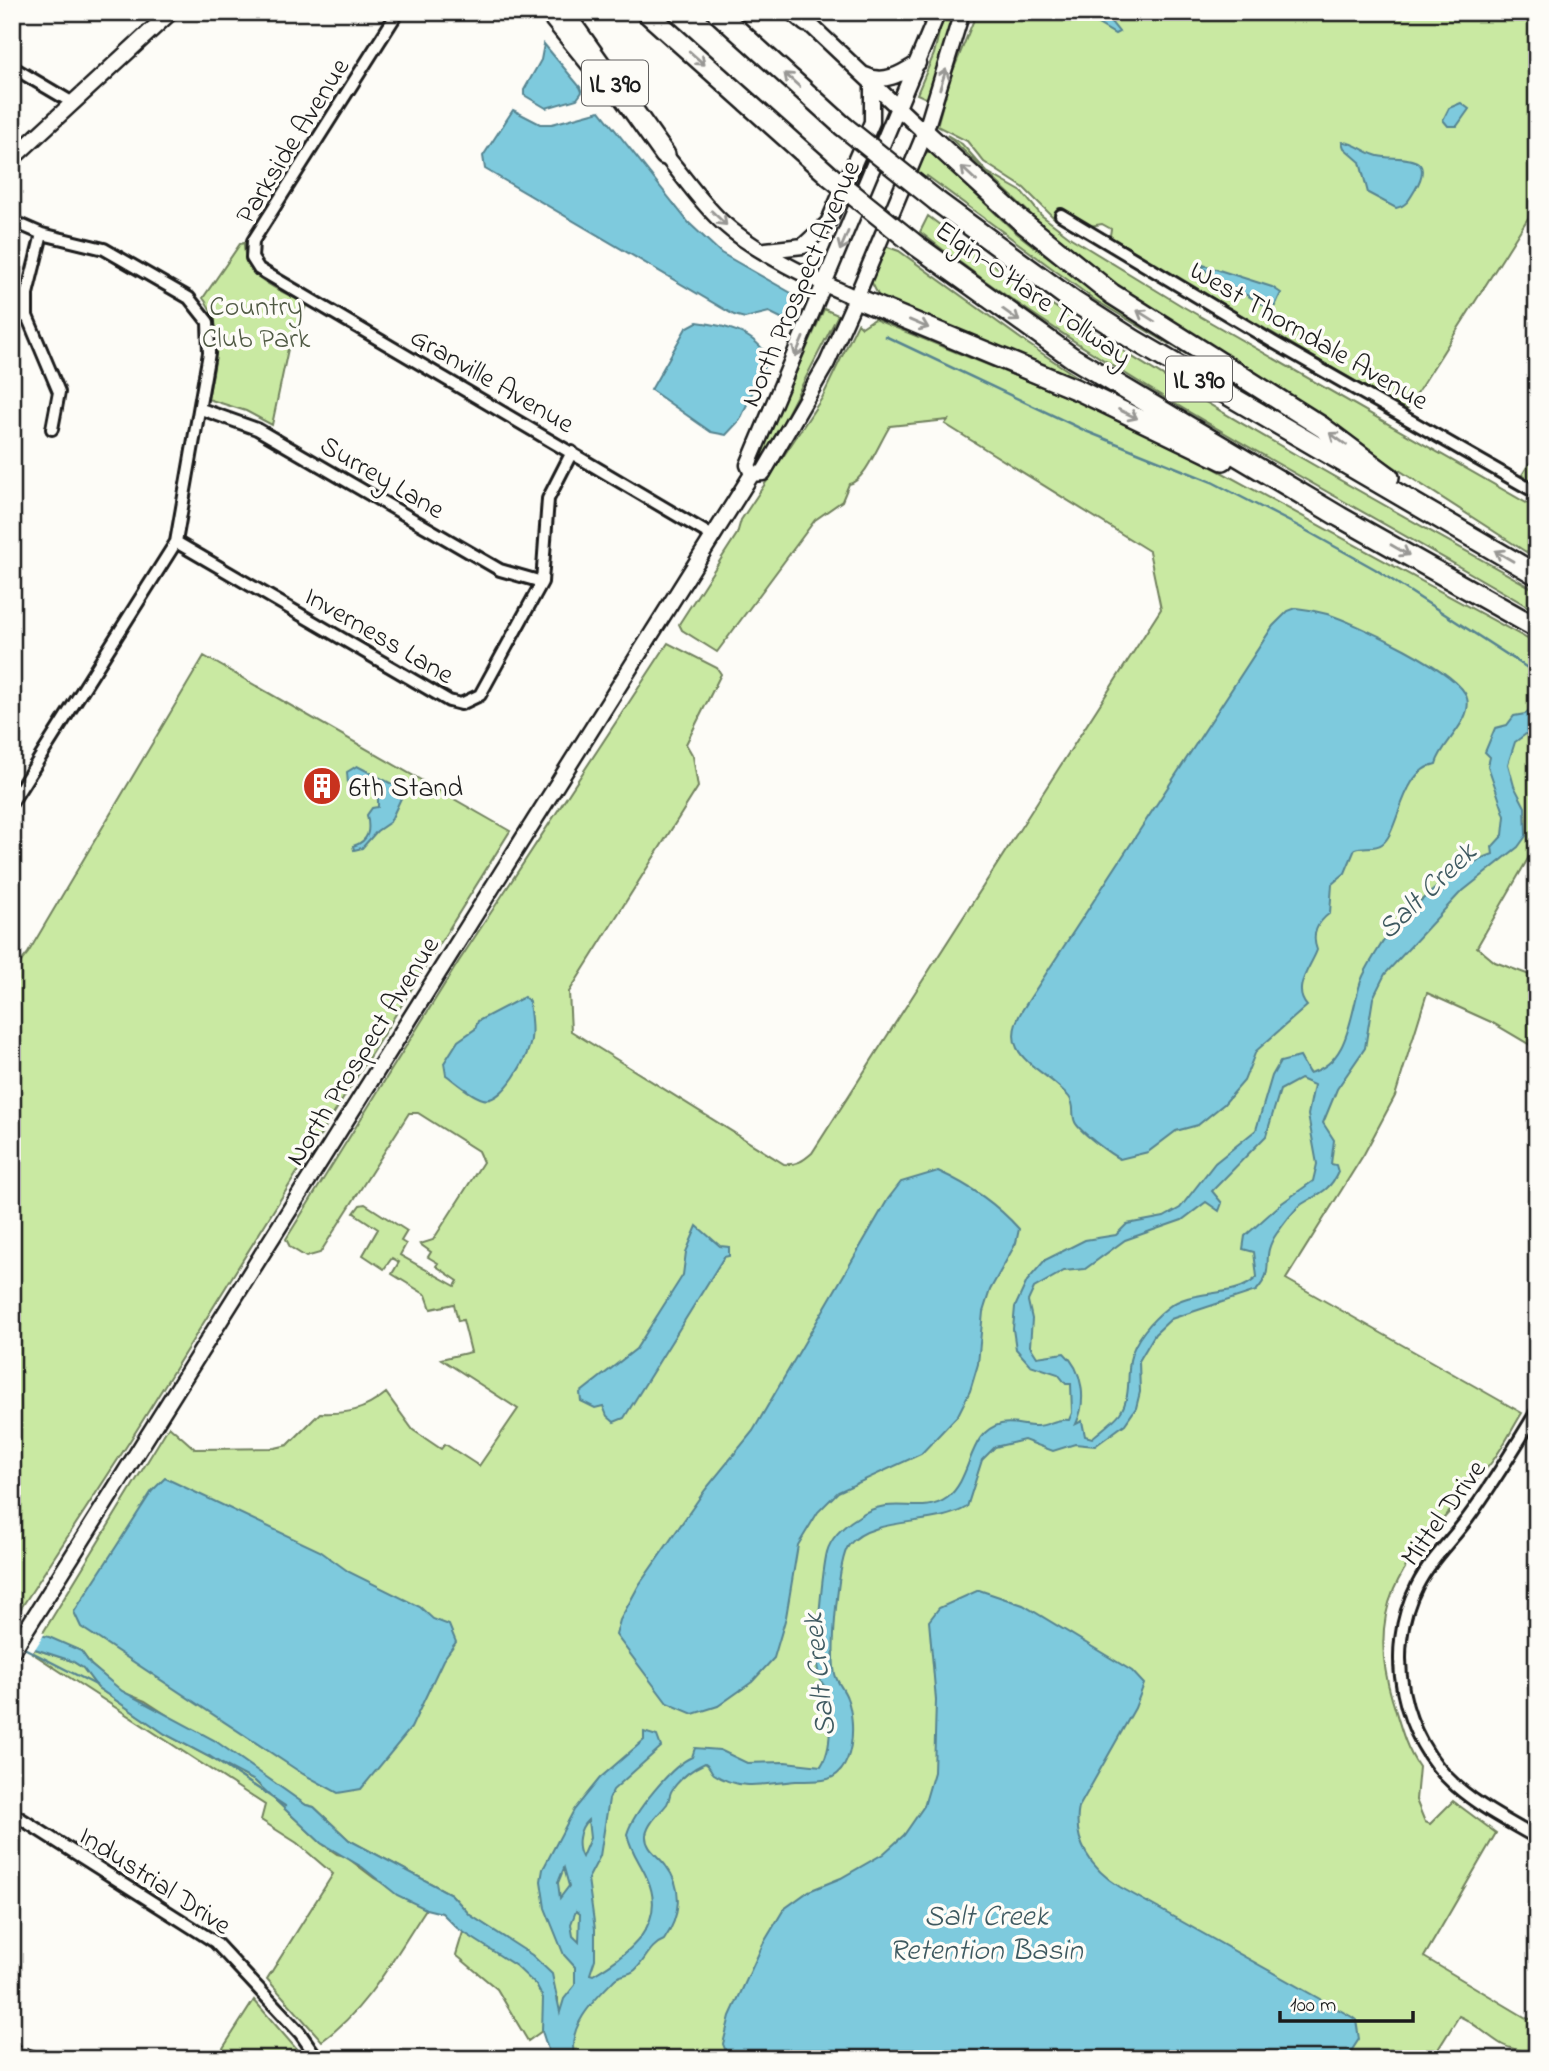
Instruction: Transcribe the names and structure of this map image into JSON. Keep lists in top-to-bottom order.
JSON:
{
  "streets": {
    "highway": ["IL 390", "Elgin-O'Hare Tollway"],
    "main road": ["North Prospect Avenue"],
    "street": [
      "Parkside Avenue",
      "West Thorndale Avenue",
      "Granville Avenue",
      "Surrey Lane",
      "Inverness Lane",
      "Mittel Drive",
      "Industrial Drive"
    ]
  },
  "crossings": [
    ["Parkside Avenue", "Granville Avenue"],
    ["North Prospect Avenue", "Granville Avenue"],
    ["Granville Avenue", "Inverness Lane"],
    ["Surrey Lane", "Inverness Lane"]
  ],
  "water": ["Salt Creek", "Salt Creek Retention Basin"],
  "parks": ["Country Club Park"],
  "places": {
    "building": ["6th Stand"]
  },
  "scale_bar": "100 m"
}
